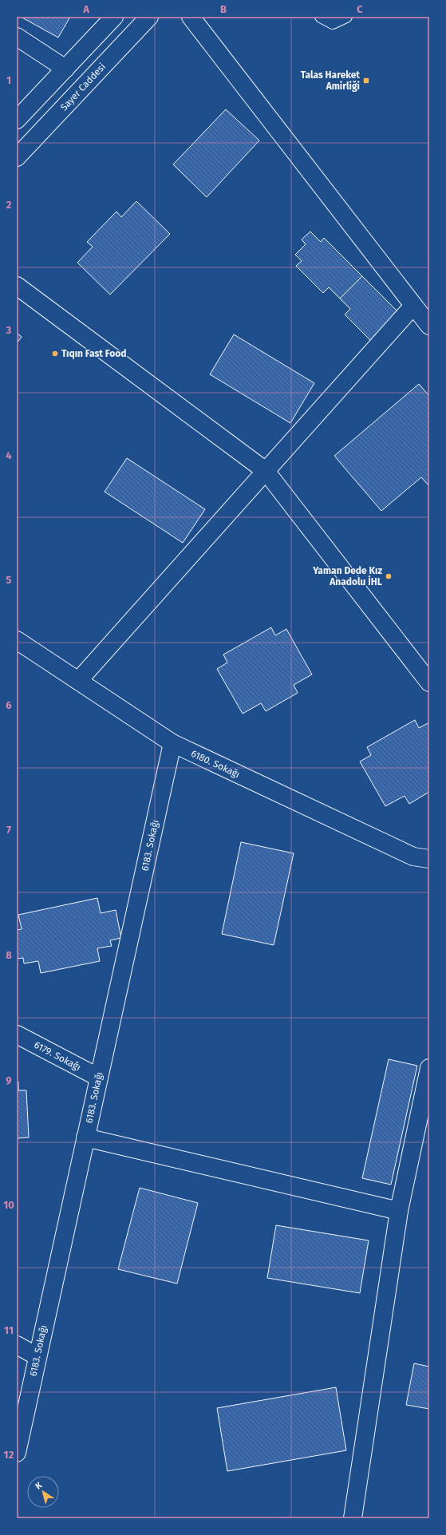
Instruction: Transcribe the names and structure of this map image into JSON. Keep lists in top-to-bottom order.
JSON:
{
  "streets": {
    "street": [
      "Sayer Caddesi",
      "6180. Sokağı",
      "6183. Sokağı",
      "6179. Sokağı"
    ]
  },
  "crossings": [
    ["6180. Sokağı", "6183. Sokağı"],
    ["6183. Sokağı", "6179. Sokağı"]
  ],
  "places": {
    "transit": ["Talas Hareket Amirliği"],
    "other": ["Tıqın Fast Food", "Yaman Dede Kız Anadolu İHL"]
  },
  "north": "top left",
  "grid": {
    "columns": ["A", "B", "C"],
    "rows": [
      "1",
      "2",
      "3",
      "4",
      "5",
      "6",
      "7",
      "8",
      "9",
      "10",
      "11",
      "12"
    ]
  }
}
